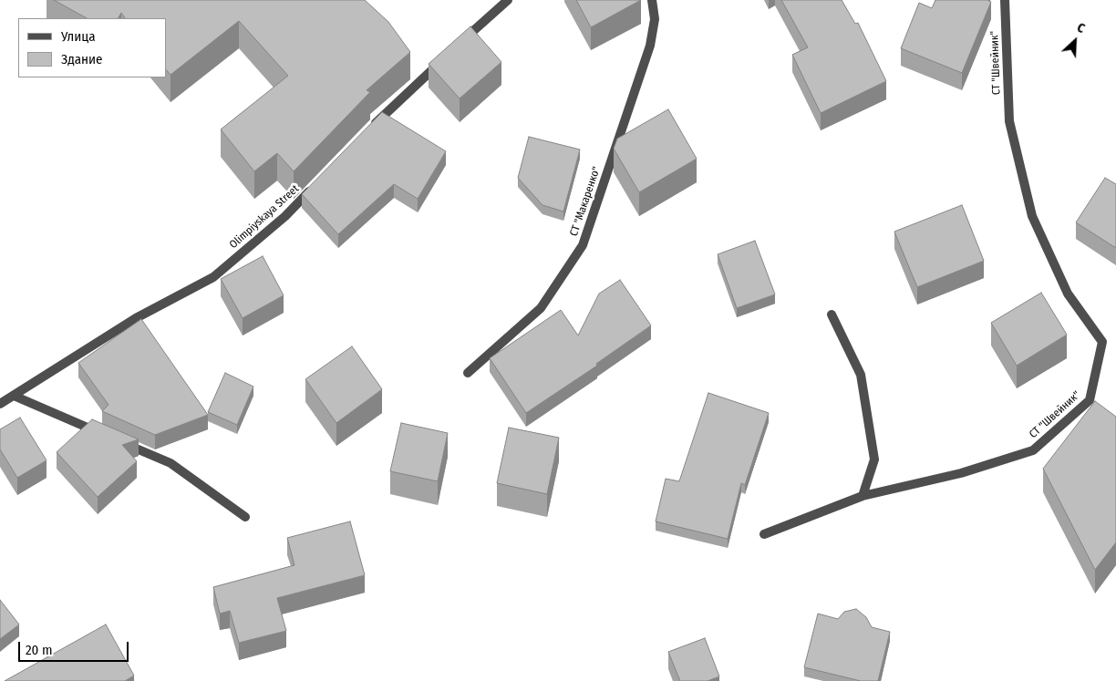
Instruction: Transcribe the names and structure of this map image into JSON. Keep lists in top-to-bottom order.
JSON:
{
  "streets": {
    "street": ["СТ \"Швейник\"", "СТ \"Макаренко\"", "Olimpiyskaya Street"]
  },
  "legend": ["Улица", "Здание"],
  "scale_bar": "20 m",
  "north": "top right"
}
